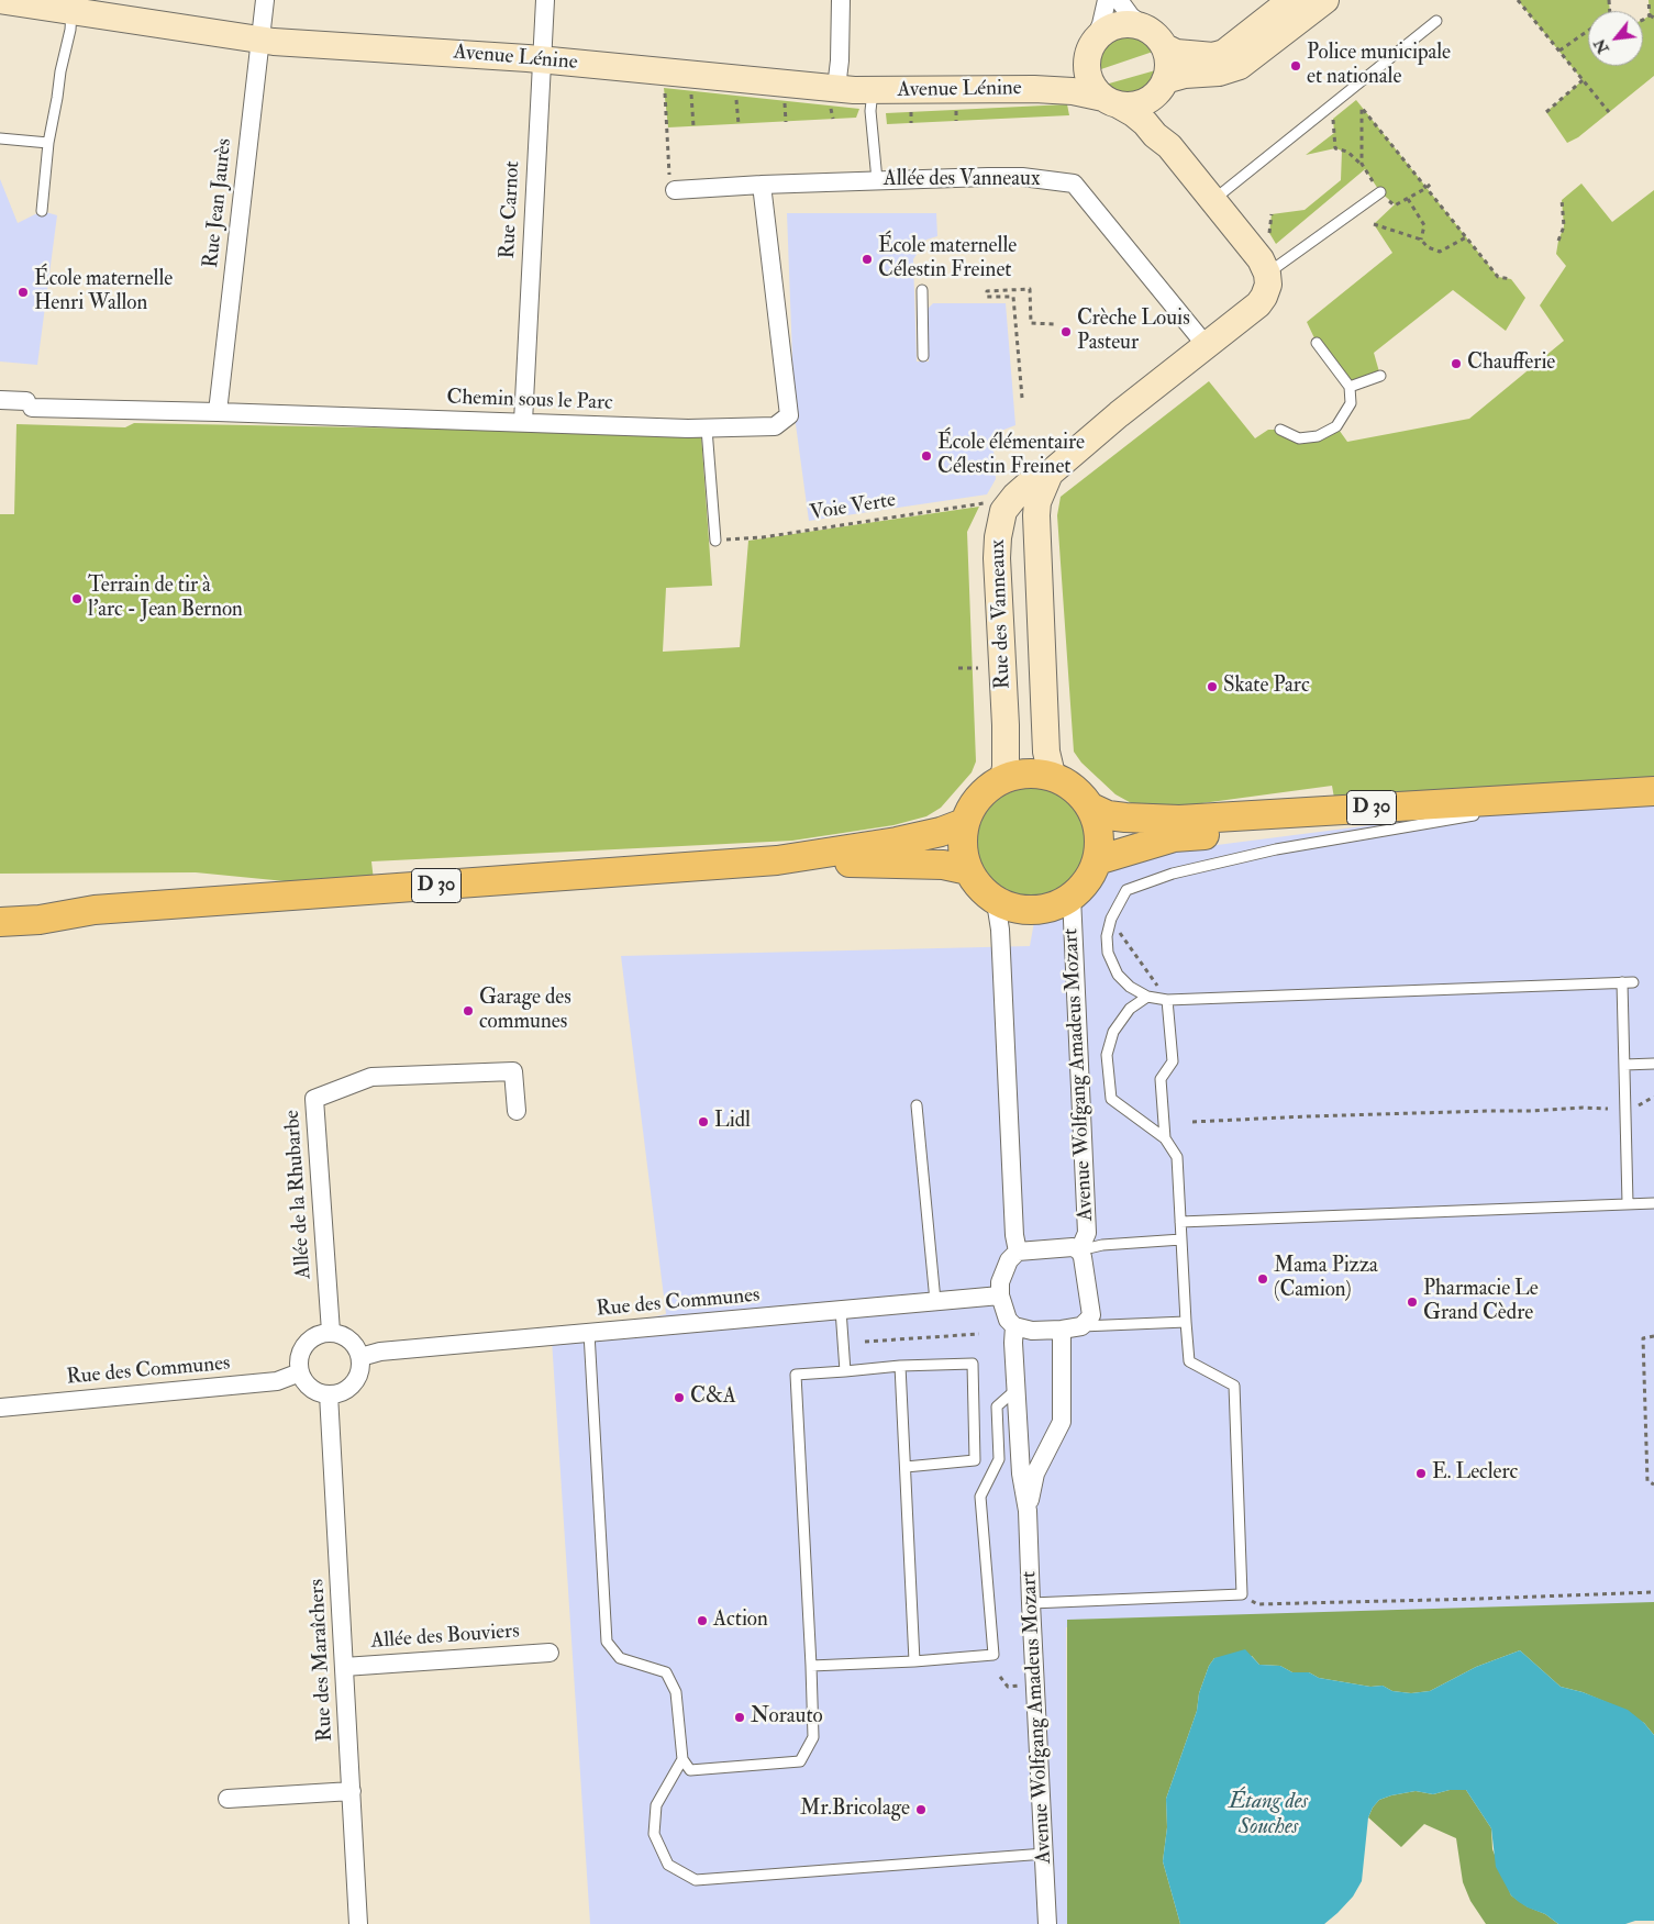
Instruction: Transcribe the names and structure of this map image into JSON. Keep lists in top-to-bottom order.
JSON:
{
  "streets": {
    "main road": ["D 30"],
    "street": [
      "Avenue Lénine",
      "Allée des Vanneaux",
      "Rue Jean Jaurès",
      "Rue Carnot",
      "Chemin sous le Parc",
      "Rue des Vanneaux",
      "Avenue Wolfgang Amadeus Mozart",
      "Allée de la Rhubarbe",
      "Rue des Communes",
      "Allée des Bouviers",
      "Rue des Maraîchers"
    ],
    "path": ["Voie Verte"]
  },
  "crossings": [
    ["Avenue Lénine", "Rue Jean Jaurès"],
    ["Avenue Lénine", "Rue Carnot"],
    ["Allée des Vanneaux", "Chemin sous le Parc"],
    ["Allée des Vanneaux", "Rue des Vanneaux"],
    ["Rue Jean Jaurès", "Chemin sous le Parc"],
    ["Rue Carnot", "Chemin sous le Parc"],
    ["Rue des Vanneaux", "D 30"],
    ["Rue des Vanneaux", "Avenue Wolfgang Amadeus Mozart"],
    ["D 30", "Avenue Wolfgang Amadeus Mozart"],
    ["Avenue Wolfgang Amadeus Mozart", "Rue des Communes"],
    ["Allée de la Rhubarbe", "Rue des Communes"],
    ["Allée de la Rhubarbe", "Rue des Maraîchers"],
    ["Rue des Communes", "Rue des Maraîchers"],
    ["Allée des Bouviers", "Rue des Maraîchers"]
  ],
  "water": ["Étang des Souches"],
  "places": [
    "Police municipale et nationale",
    "École maternelle Célestin Freinet",
    "École maternelle Henri Wallon",
    "Crèche Louis Pasteur",
    "Chaufferie",
    "École élémentaire Célestin Freinet",
    "Terrain de tir à l'arc - Jean Bernon",
    "Skate Parc",
    "Garage des communes",
    "Lidl",
    "Mama Pizza (Camion)",
    "Pharmacie Le Grand Cèdre",
    "C&A",
    "E. Leclerc",
    "Action",
    "Norauto",
    "Mr.Bricolage"
  ],
  "north": "bottom left"
}
